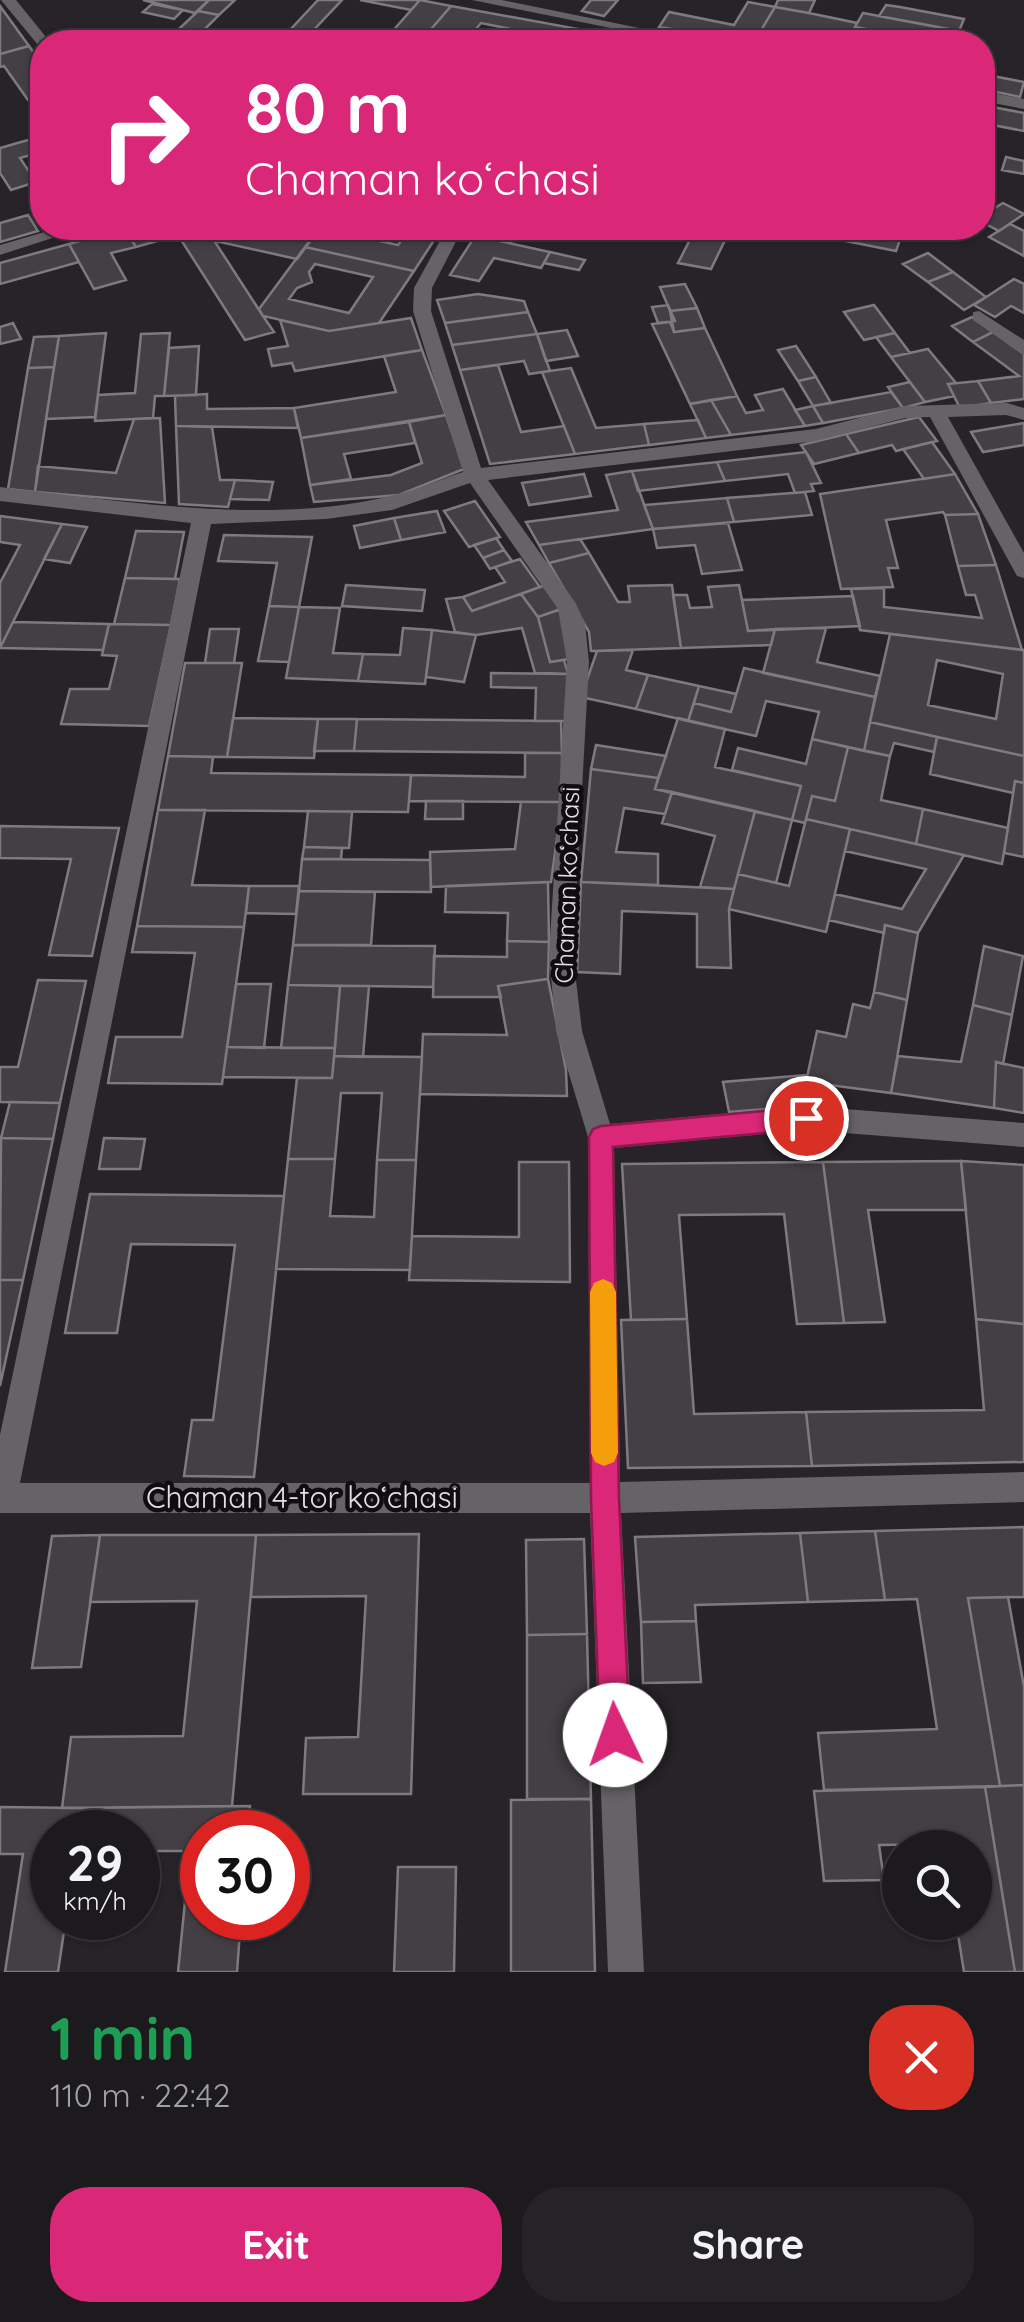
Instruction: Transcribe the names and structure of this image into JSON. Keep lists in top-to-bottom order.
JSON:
{
  "streets": {
    "street": ["Chaman koʻchasi", "Chaman 4-tor koʻchasi"]
  },
  "page": {
    "turn": ["80 m", "Chaman koʻchasi"],
    "speed": "29 km/h",
    "limit": "30",
    "heading": ["1 min", "110 m · 22:42"],
    "buttons": ["Exit", "Share"]
  }
}
